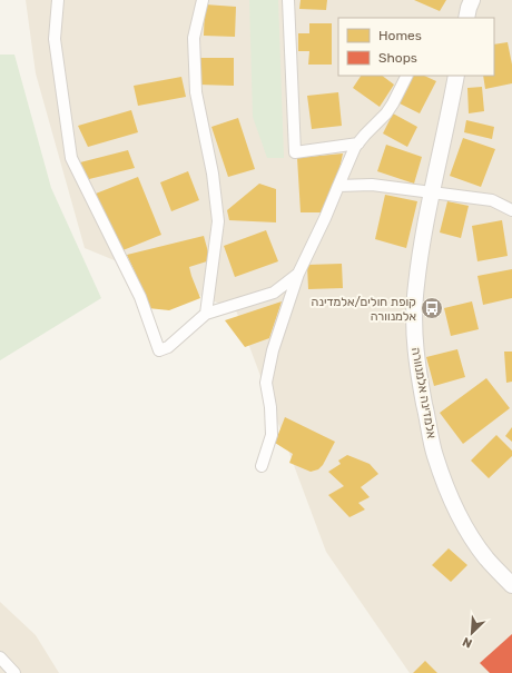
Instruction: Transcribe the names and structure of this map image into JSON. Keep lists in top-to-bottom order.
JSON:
{
  "streets": {
    "street": ["אלמדינה אלמנוורה"]
  },
  "places": {
    "bus stop": ["קופת חולים/אלמדינה אלמנוורה"]
  },
  "legend": ["Homes", "Shops"],
  "north": "bottom left"
}
